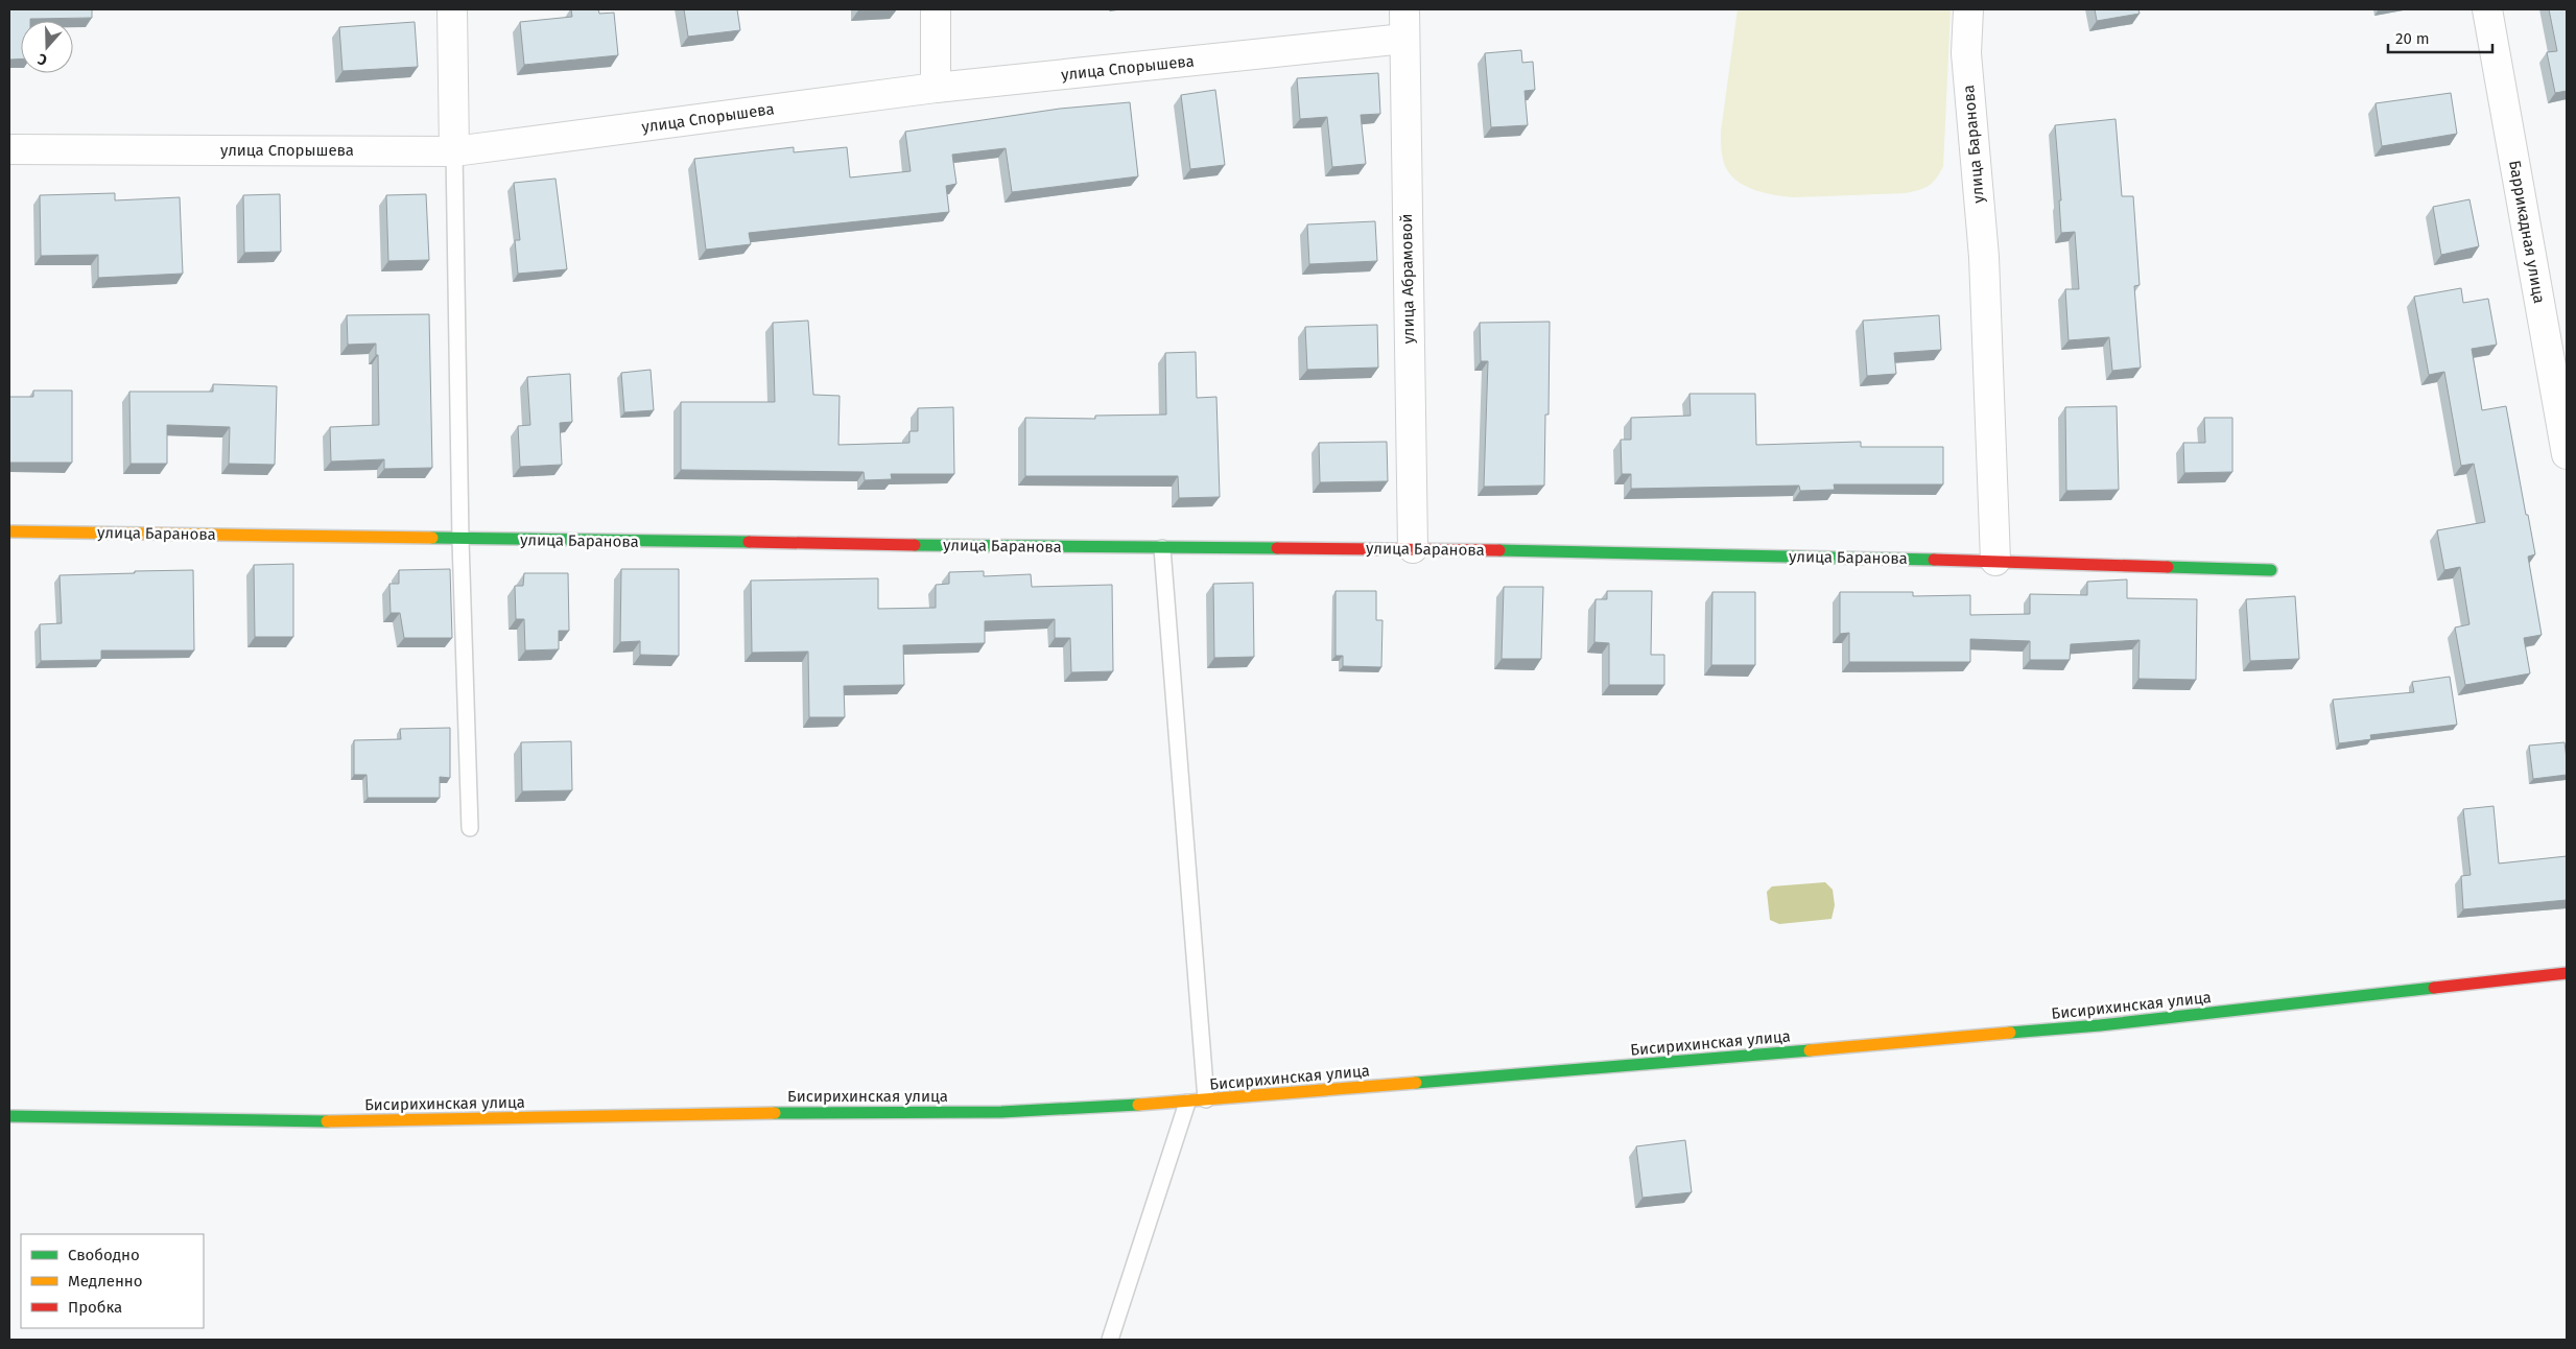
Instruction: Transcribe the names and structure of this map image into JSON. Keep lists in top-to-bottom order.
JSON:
{
  "streets": {
    "street": [
      "улица Спорышева",
      "улица Баранова",
      "Баррикадная улица",
      "улица Абрамовой",
      "Бисирихинская улица"
    ]
  },
  "crossings": [
    ["улица Спорышева", "улица Абрамовой"],
    ["улица Баранова", "улица Абрамовой"]
  ],
  "legend": ["Свободно", "Медленно", "Пробка"],
  "scale_bar": "20 m",
  "north": "bottom"
}
